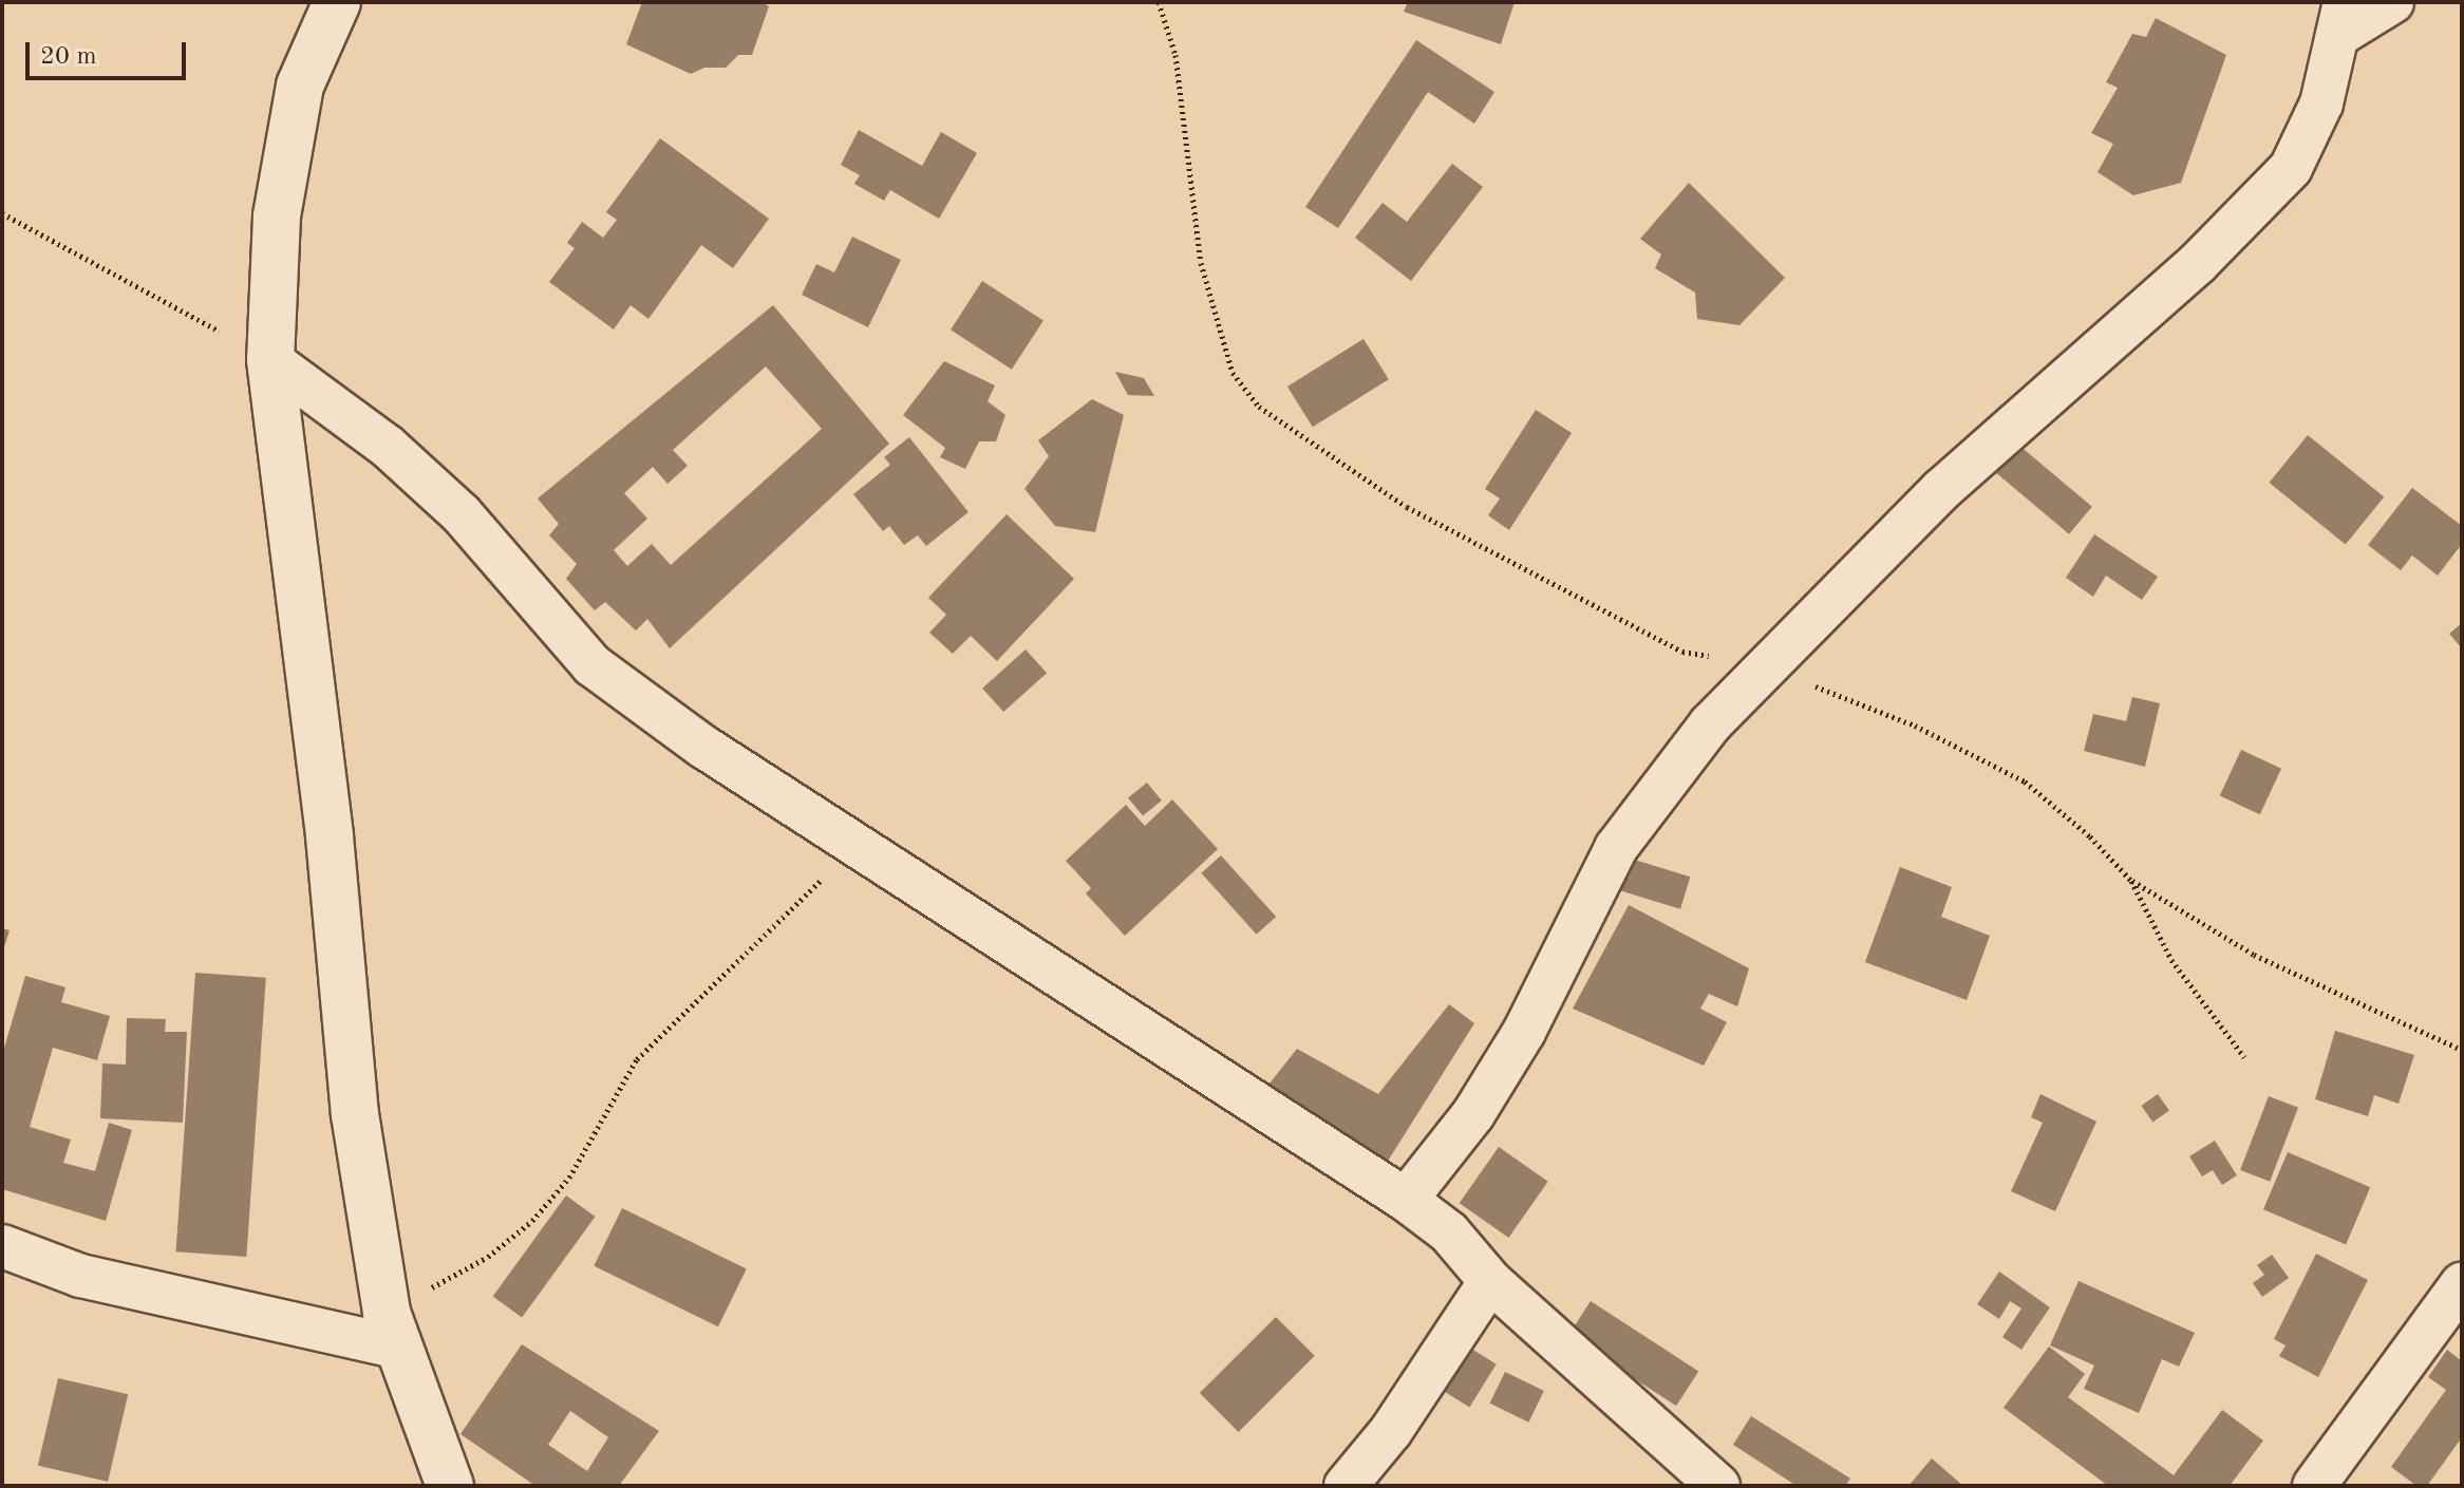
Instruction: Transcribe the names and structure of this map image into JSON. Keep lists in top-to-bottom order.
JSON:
{
  "scale_bar": "20 m"
}
